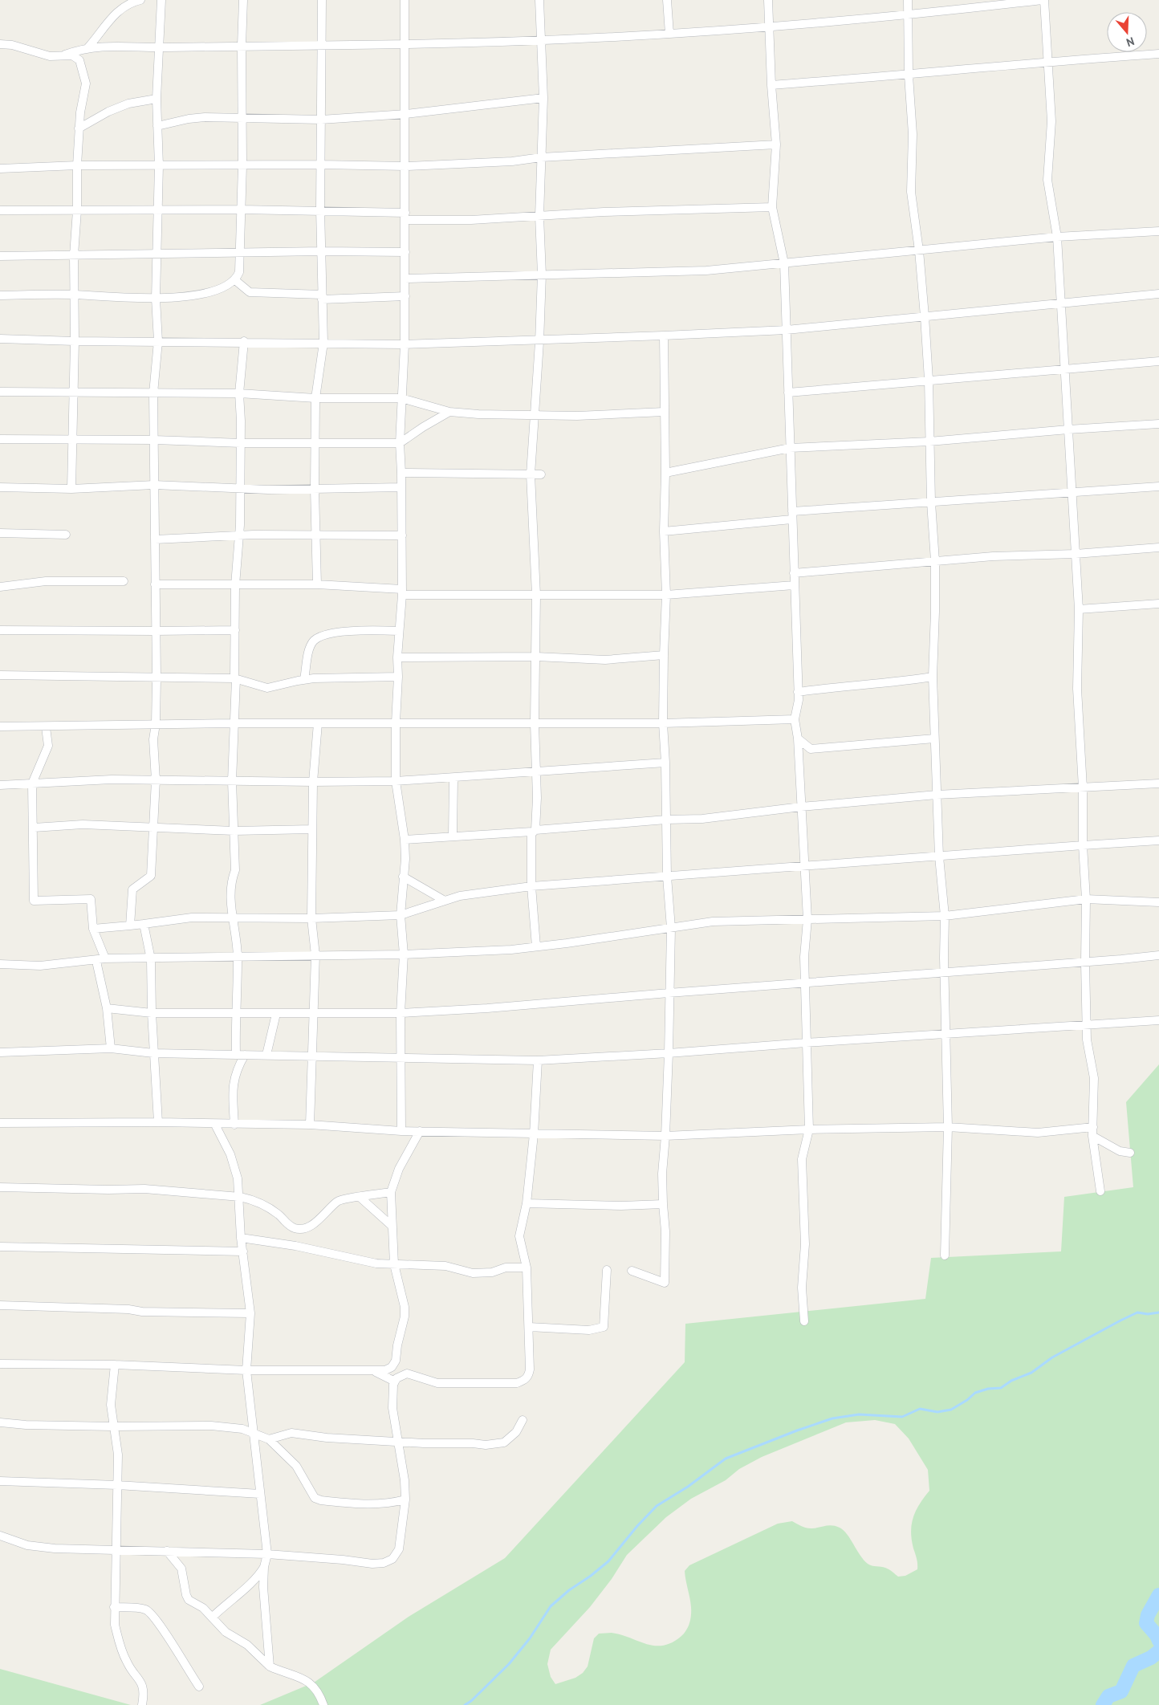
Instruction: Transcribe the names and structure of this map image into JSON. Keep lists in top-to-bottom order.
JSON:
{
  "north": "bottom"
}
